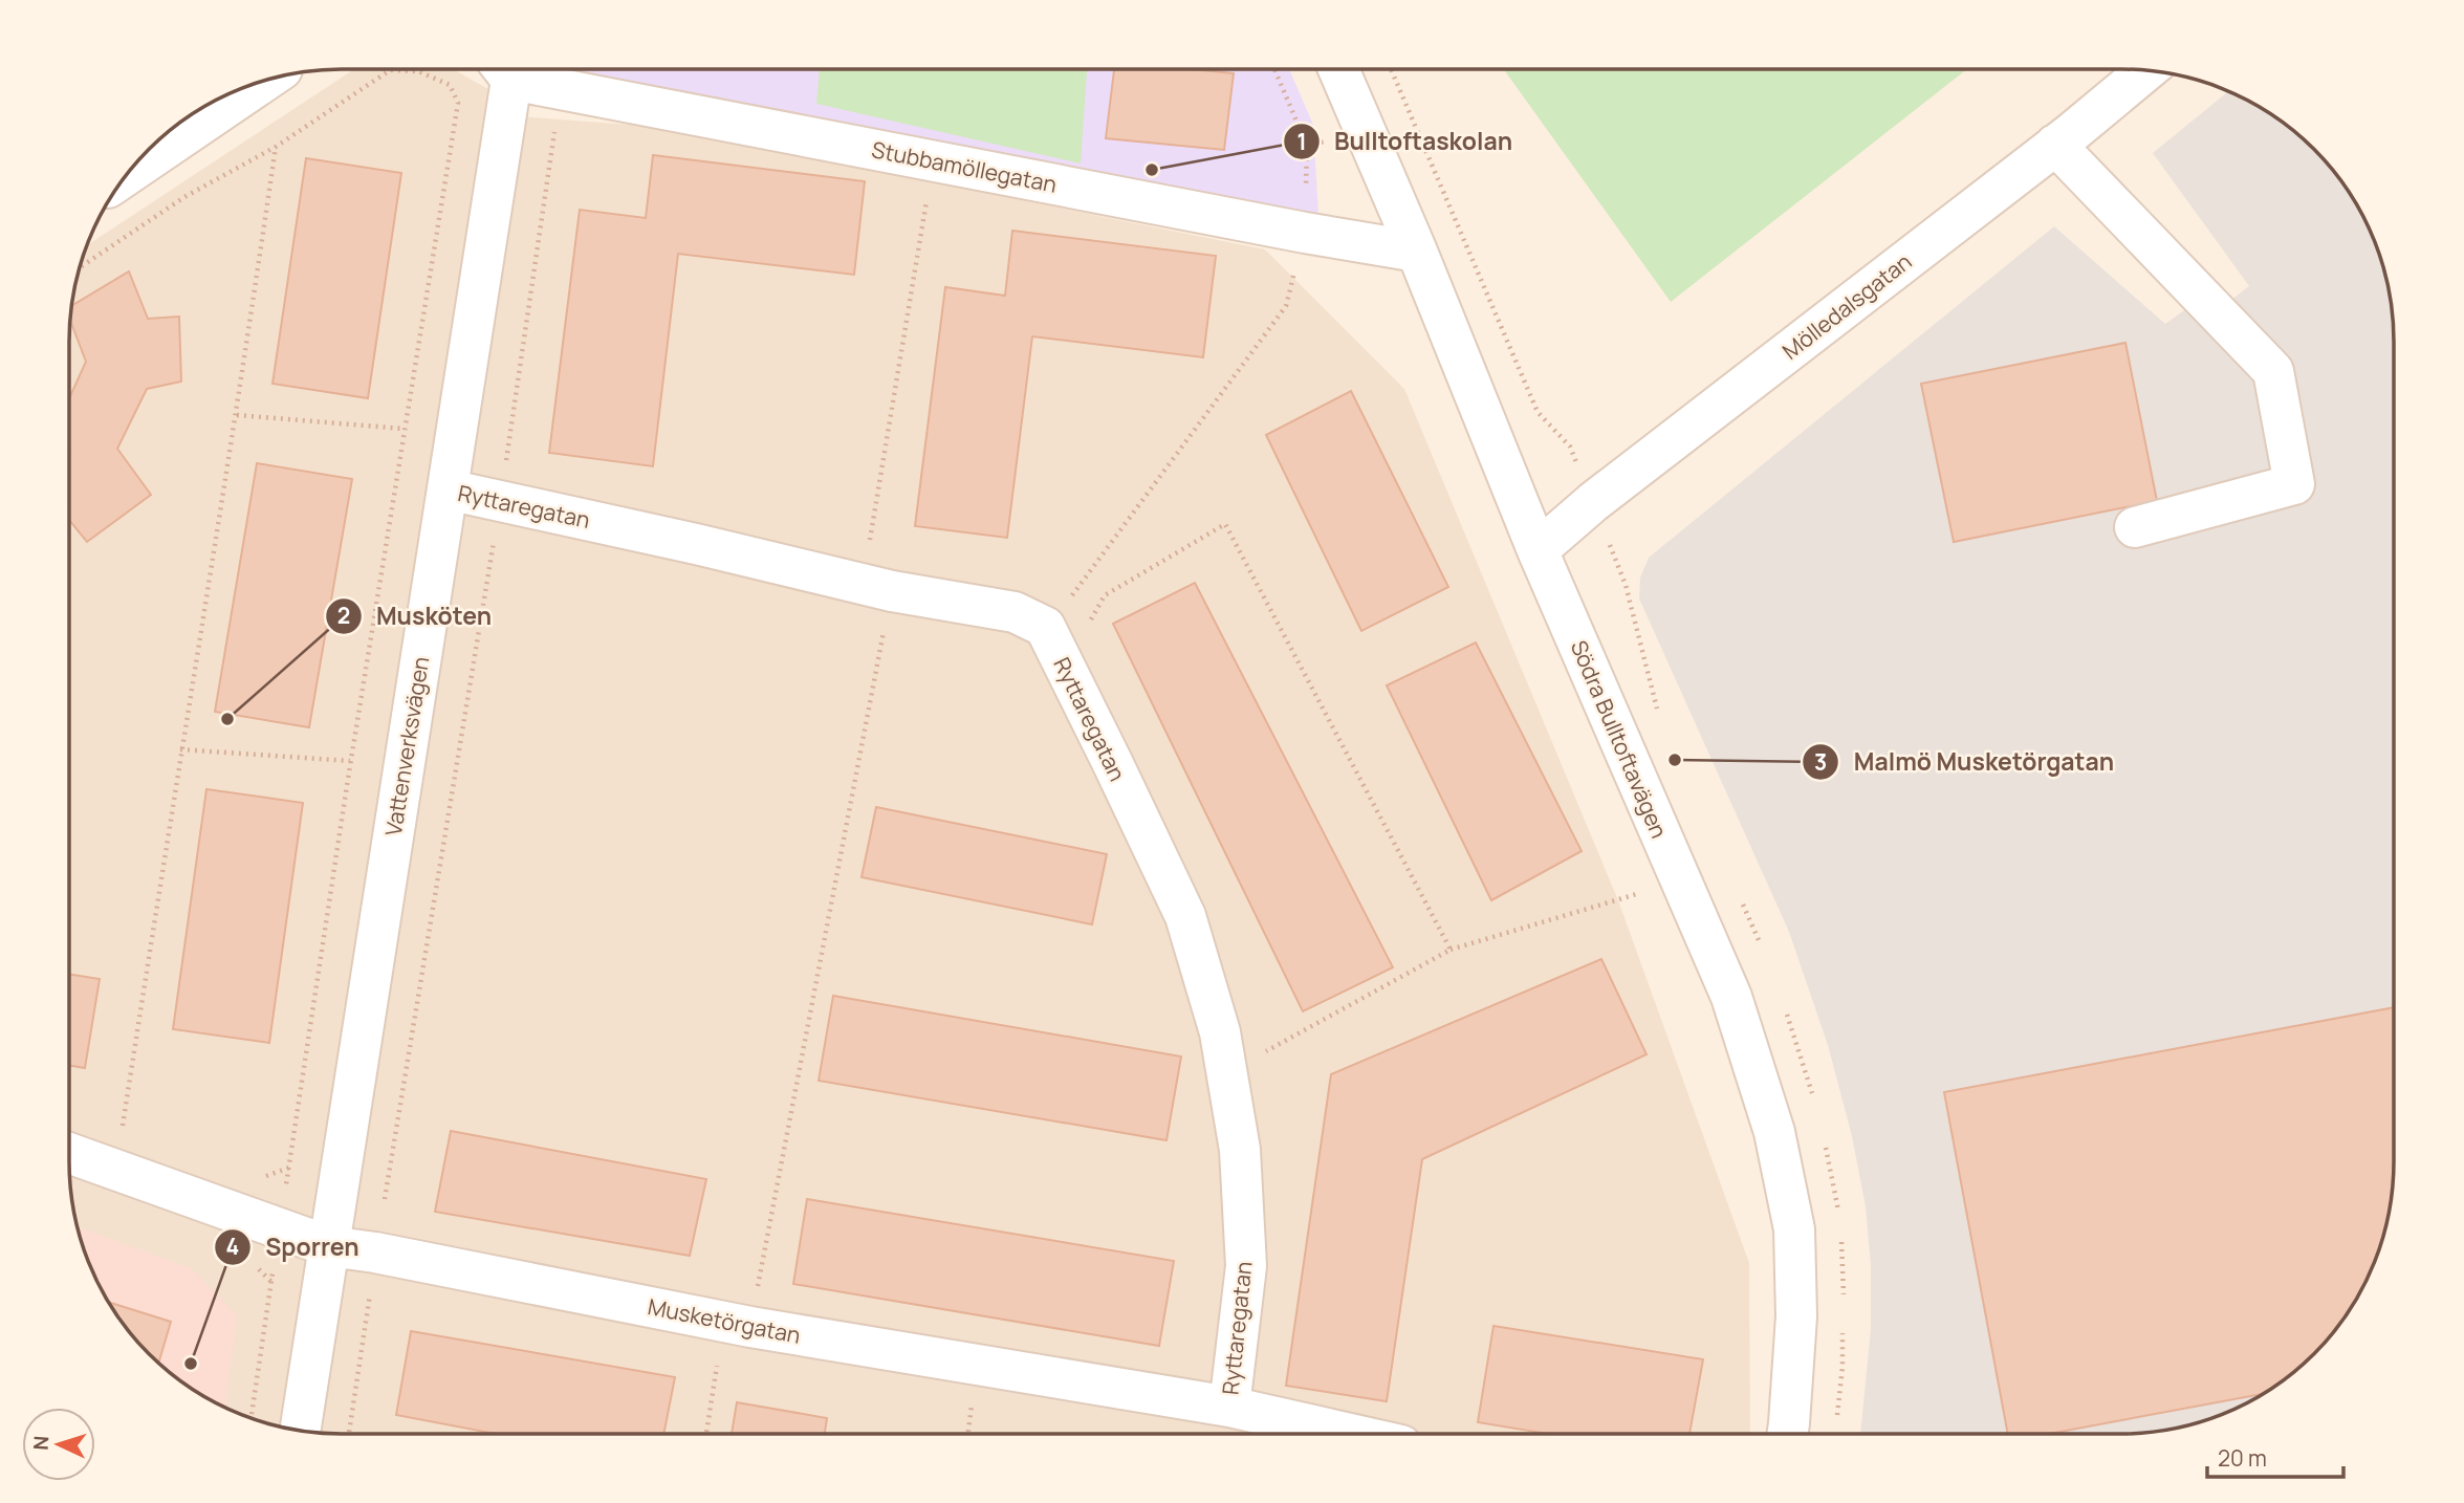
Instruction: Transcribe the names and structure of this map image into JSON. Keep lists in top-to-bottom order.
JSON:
{
  "streets": {
    "street": [
      "Stubbamöllegatan",
      "Mölledalsgatan",
      "Ryttaregatan",
      "Södra Bulltoftavägen",
      "Vattenverksvägen",
      "Musketörgatan"
    ]
  },
  "crossings": [
    ["Stubbamöllegatan", "Södra Bulltoftavägen"],
    ["Mölledalsgatan", "Södra Bulltoftavägen"],
    ["Ryttaregatan", "Vattenverksvägen"],
    ["Ryttaregatan", "Musketörgatan"],
    ["Vattenverksvägen", "Musketörgatan"]
  ],
  "places": [
    "Bulltoftaskolan",
    "Musköten",
    "Malmö Musketörgatan",
    "Sporren"
  ],
  "scale_bar": "20 m",
  "north": "left"
}
